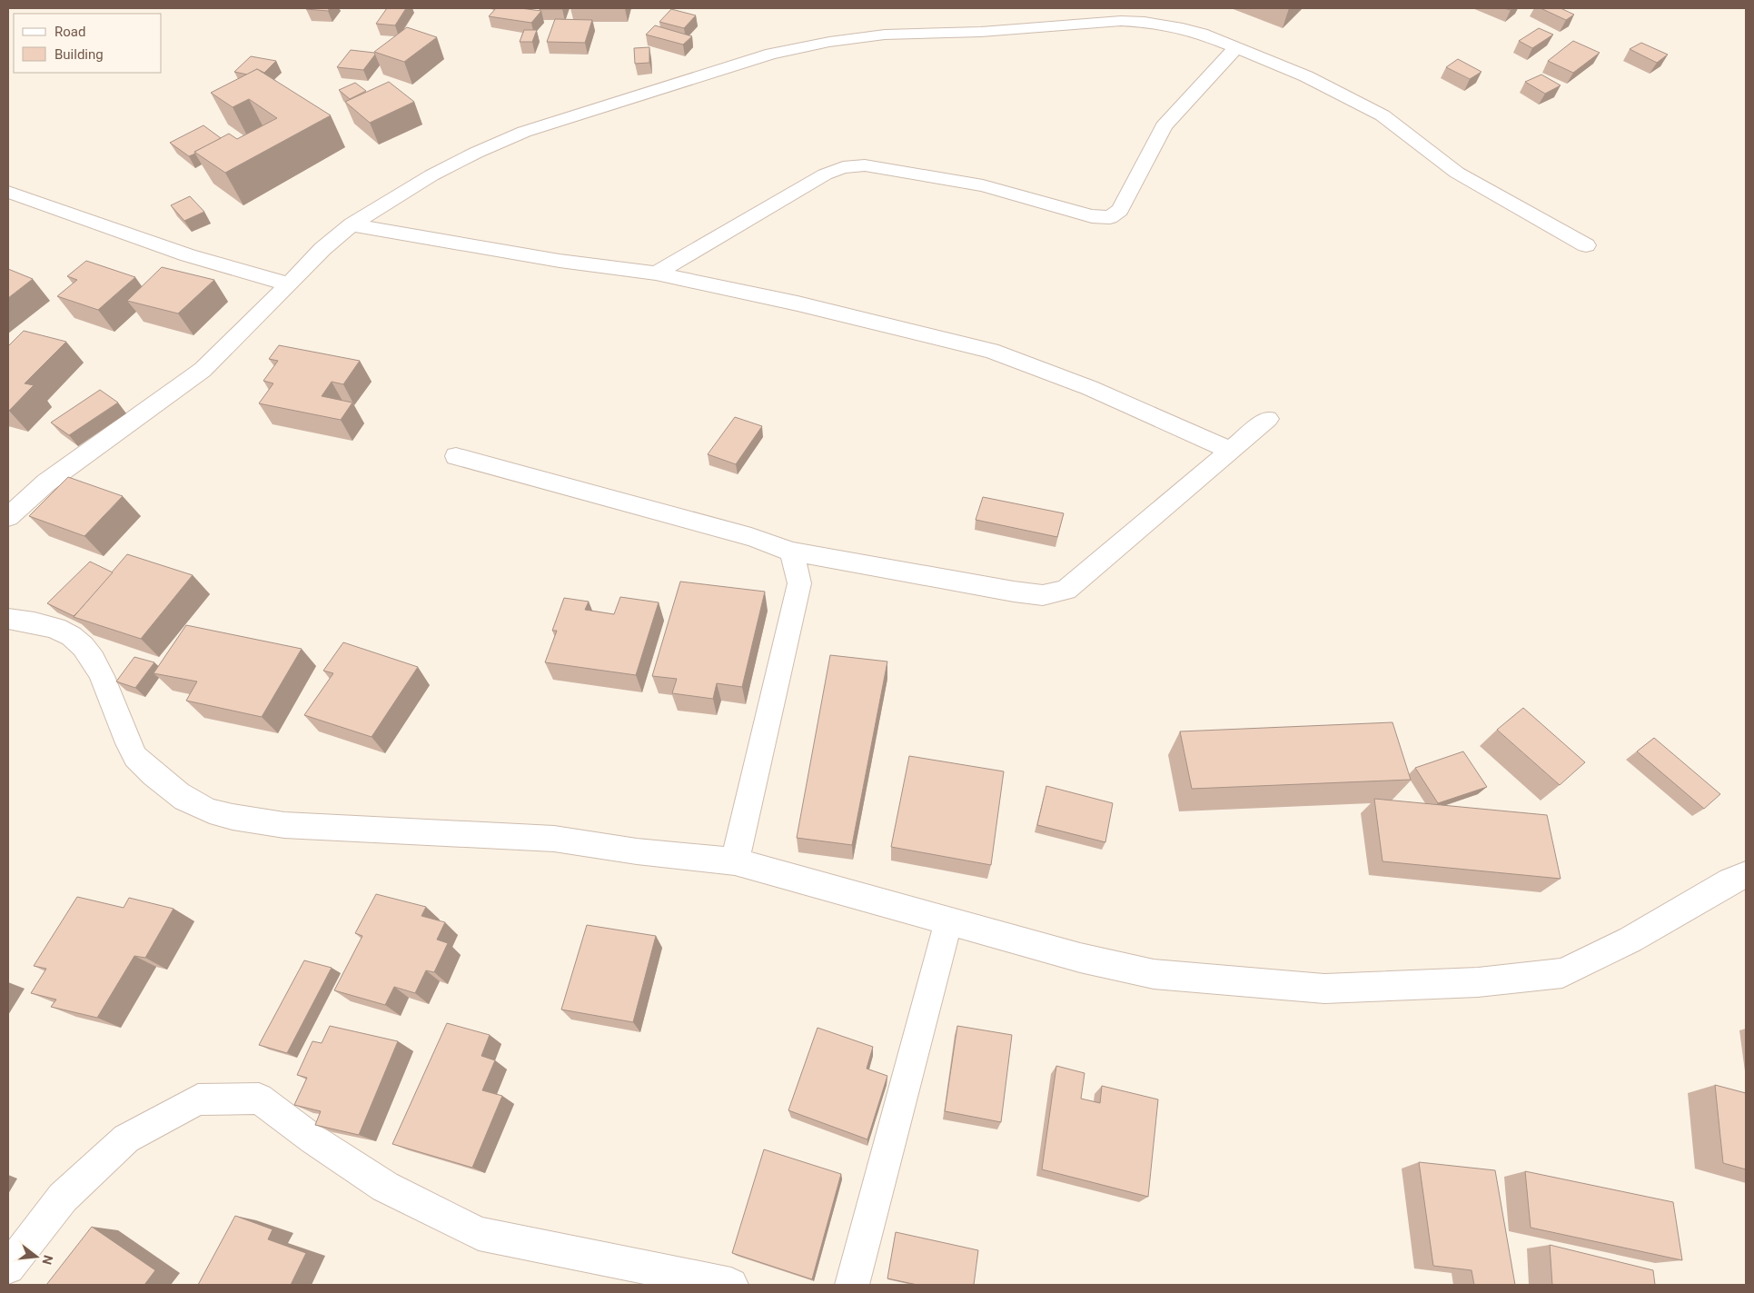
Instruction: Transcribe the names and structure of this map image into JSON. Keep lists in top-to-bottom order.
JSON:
{
  "legend": ["Road", "Building"],
  "north": "right"
}
